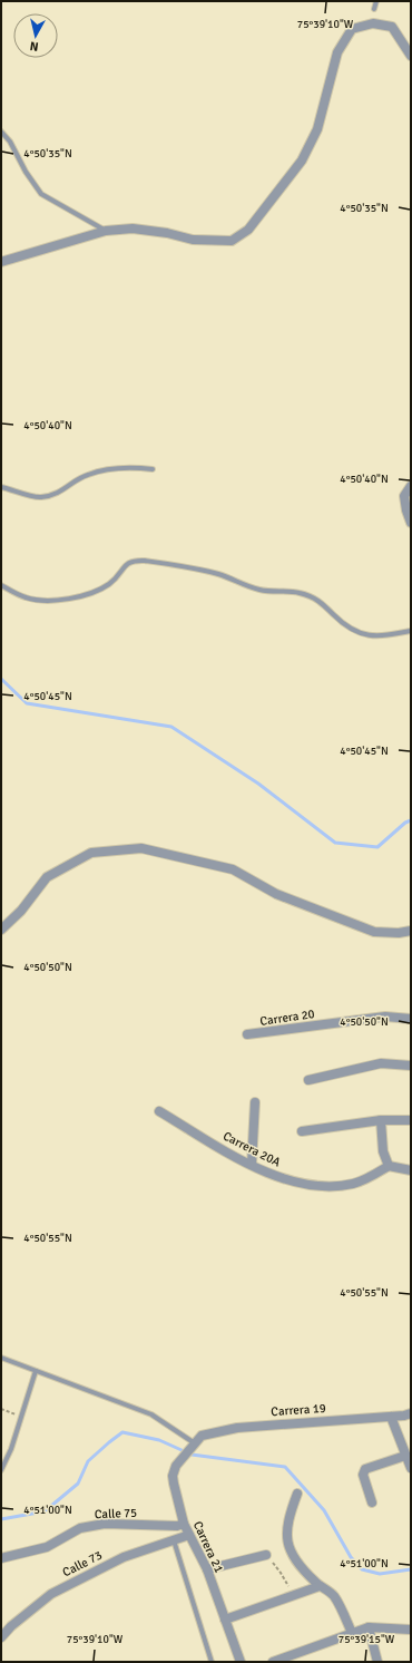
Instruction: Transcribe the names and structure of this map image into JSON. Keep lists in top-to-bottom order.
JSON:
{
  "streets": {
    "street": [
      "Carrera 20",
      "Carrera 20A",
      "Carrera 19",
      "Calle 75",
      "Carrera 21",
      "Calle 73"
    ]
  },
  "crossings": [
    ["Carrera 19", "Carrera 21"],
    ["Calle 75", "Carrera 21"],
    ["Carrera 21", "Calle 73"]
  ],
  "north": "bottom",
  "coordinates": [
    "75°39'10\"W",
    "4°50'35\"N",
    "4°50'40\"N",
    "4°50'45\"N",
    "4°50'50\"N",
    "4°50'55\"N",
    "4°51'00\"N",
    "75°39'15\"W"
  ]
}
